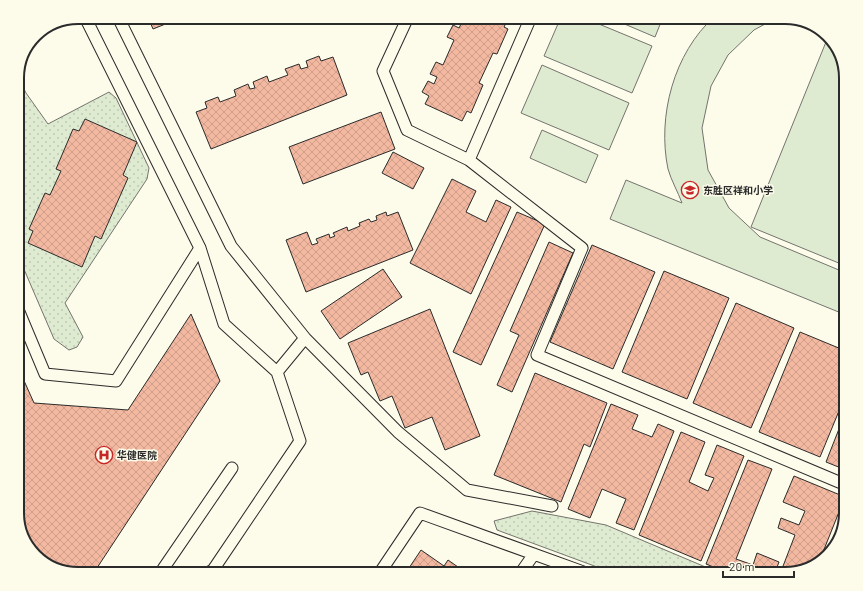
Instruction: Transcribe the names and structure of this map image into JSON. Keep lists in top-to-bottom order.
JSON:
{
  "places": {
    "school or university": ["东胜区祥和小学"],
    "hospital": ["华健医院"]
  },
  "scale_bar": "20 m"
}
